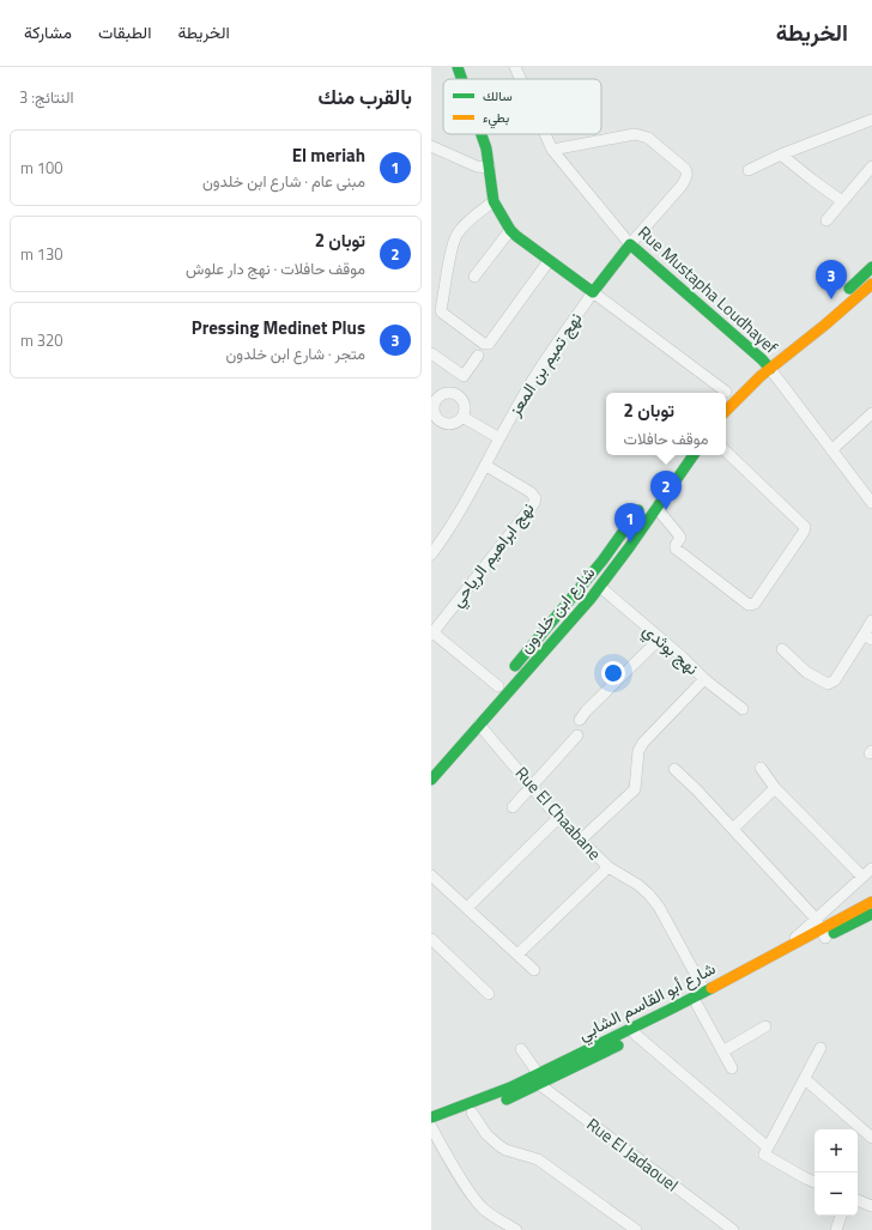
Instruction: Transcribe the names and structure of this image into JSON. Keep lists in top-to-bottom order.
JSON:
{
  "streets": {
    "main road": ["Rue Mustapha Loudhayef", "شارع ابن خلدون", "شارع أبو القاسم الشابي"],
    "street": [
      "نهج تميم بن المعز",
      "نهج ابراهيم الرياحي",
      "نهج بوثدي",
      "Rue El Chaabane",
      "Rue El Jadaouel"
    ]
  },
  "crossings": [
    ["نهج تميم بن المعز", "نهج ابراهيم الرياحي"],
    ["شارع ابن خلدون", "نهج بوثدي"],
    ["شارع ابن خلدون", "Rue El Chaabane"],
    ["Rue El Chaabane", "شارع أبو القاسم الشابي"],
    ["شارع أبو القاسم الشابي", "Rue El Jadaouel"]
  ],
  "legend": ["سالك", "بطيء"],
  "page": {
    "header": "الخريطة",
    "nav": ["الخريطة", "الطبقات", "مشاركة"],
    "heading": ["بالقرب منك", "النتائج: 3"],
    "list": [
      {
        "mark": "1",
        "name": "El meriah",
        "note": "مبنى عام · شارع ابن خلدون",
        "value": "100 m"
      },
      {
        "mark": "2",
        "name": "توبان 2",
        "note": "موقف حافلات · نهج دار علوش",
        "value": "130 m"
      },
      {
        "mark": "3",
        "name": "Pressing Medinet Plus",
        "note": "متجر · شارع ابن خلدون",
        "value": "320 m"
      }
    ],
    "pins": ["3", "2", "1"],
    "popup": ["توبان 2", "موقف حافلات"],
    "map_buttons": ["+", "−"]
  }
}
